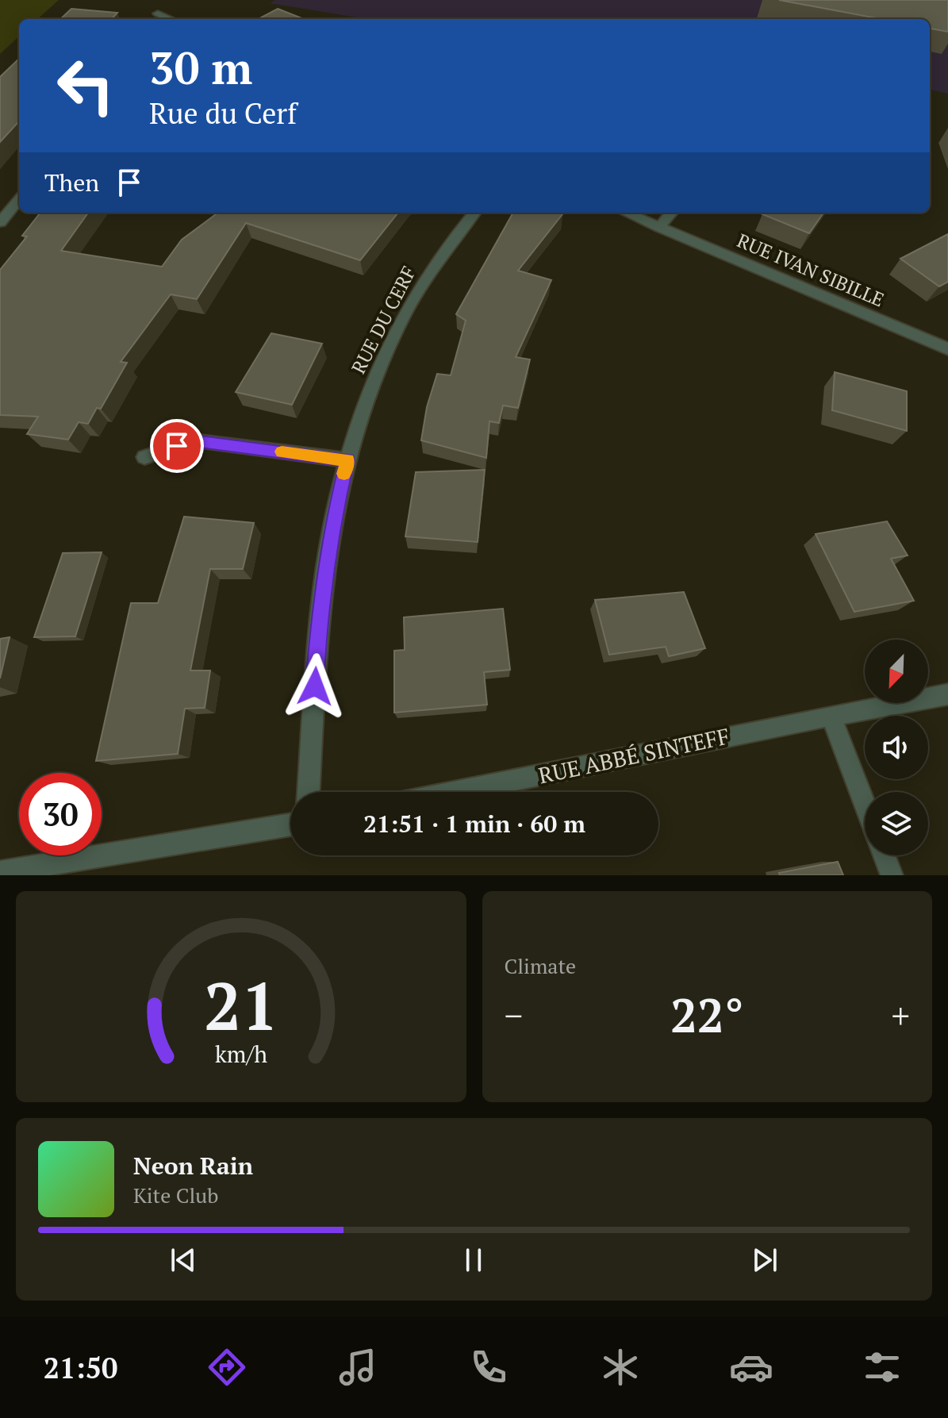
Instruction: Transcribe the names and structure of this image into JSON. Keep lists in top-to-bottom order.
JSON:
{
  "streets": {
    "street": ["RUE IVAN SIBILLE", "RUE DU CERF", "RUE ABBÉ SINTEFF"]
  },
  "north": "bottom left",
  "page": {
    "turn": ["30 m", "Rue du Cerf"],
    "then": "Then",
    "limit": "30",
    "trip": "21:51 · 1 min · 60 m",
    "tile": "Climate",
    "heat": ["−", "22°", "+"],
    "song": ["Neon Rain", "Kite Club"],
    "tabs": "21:50",
    "gauge": ["21", "km/h"]
  }
}
